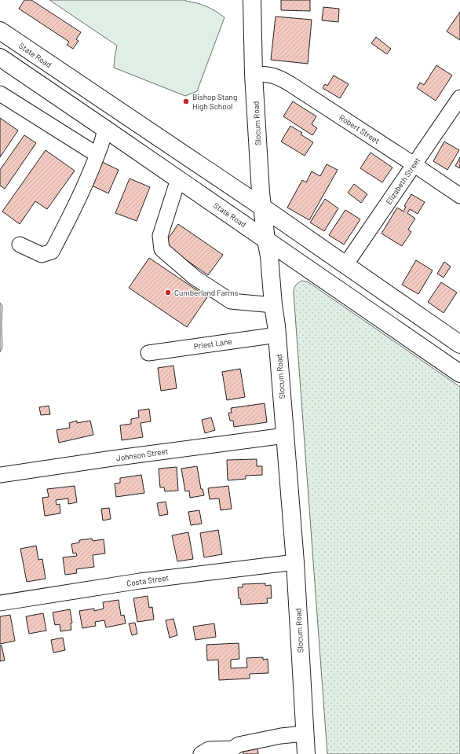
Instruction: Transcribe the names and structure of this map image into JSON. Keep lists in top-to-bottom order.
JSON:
{
  "streets": {
    "main road": ["State Road", "Slocum Road"],
    "street": [
      "Robert Street",
      "Elizabeth Street",
      "Priest Lane",
      "Johnson Street",
      "Costa Street"
    ]
  },
  "crossings": [
    ["State Road", "Slocum Road"],
    ["State Road", "Elizabeth Street"],
    ["Slocum Road", "Robert Street"],
    ["Slocum Road", "Priest Lane"],
    ["Slocum Road", "Johnson Street"],
    ["Slocum Road", "Costa Street"],
    ["Robert Street", "Elizabeth Street"]
  ],
  "places": ["Bishop Stang High School", "Cumberland Farms"]
}
